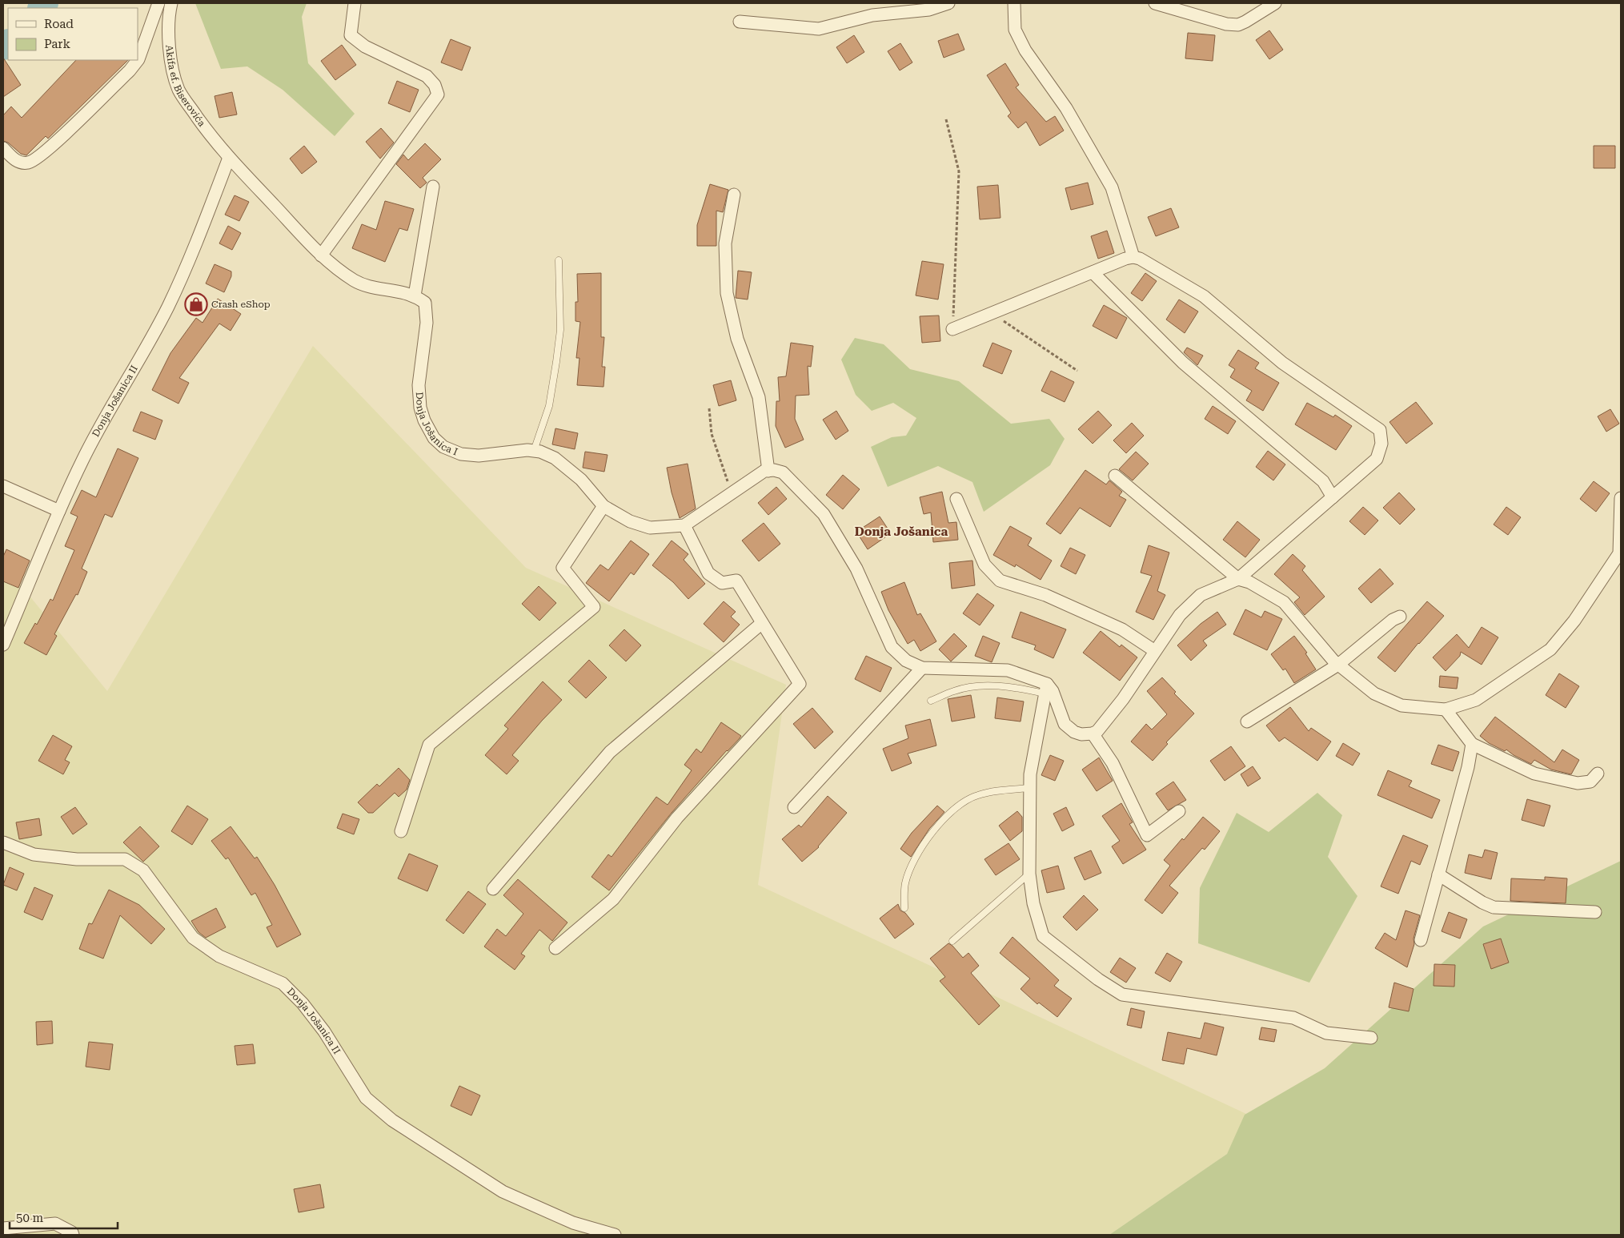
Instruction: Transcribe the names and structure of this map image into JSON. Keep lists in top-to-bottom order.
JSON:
{
  "streets": {
    "street": ["Akifa ef. Biserovića", "Donja Jošanica II", "Donja Jošanica I"]
  },
  "crossings": [
    ["Akifa ef. Biserovića", "Donja Jošanica II"]
  ],
  "districts": ["Donja Jošanica"],
  "places": {
    "shop": ["Crash eShop"]
  },
  "legend": ["Road", "Park"],
  "scale_bar": "50 m"
}
